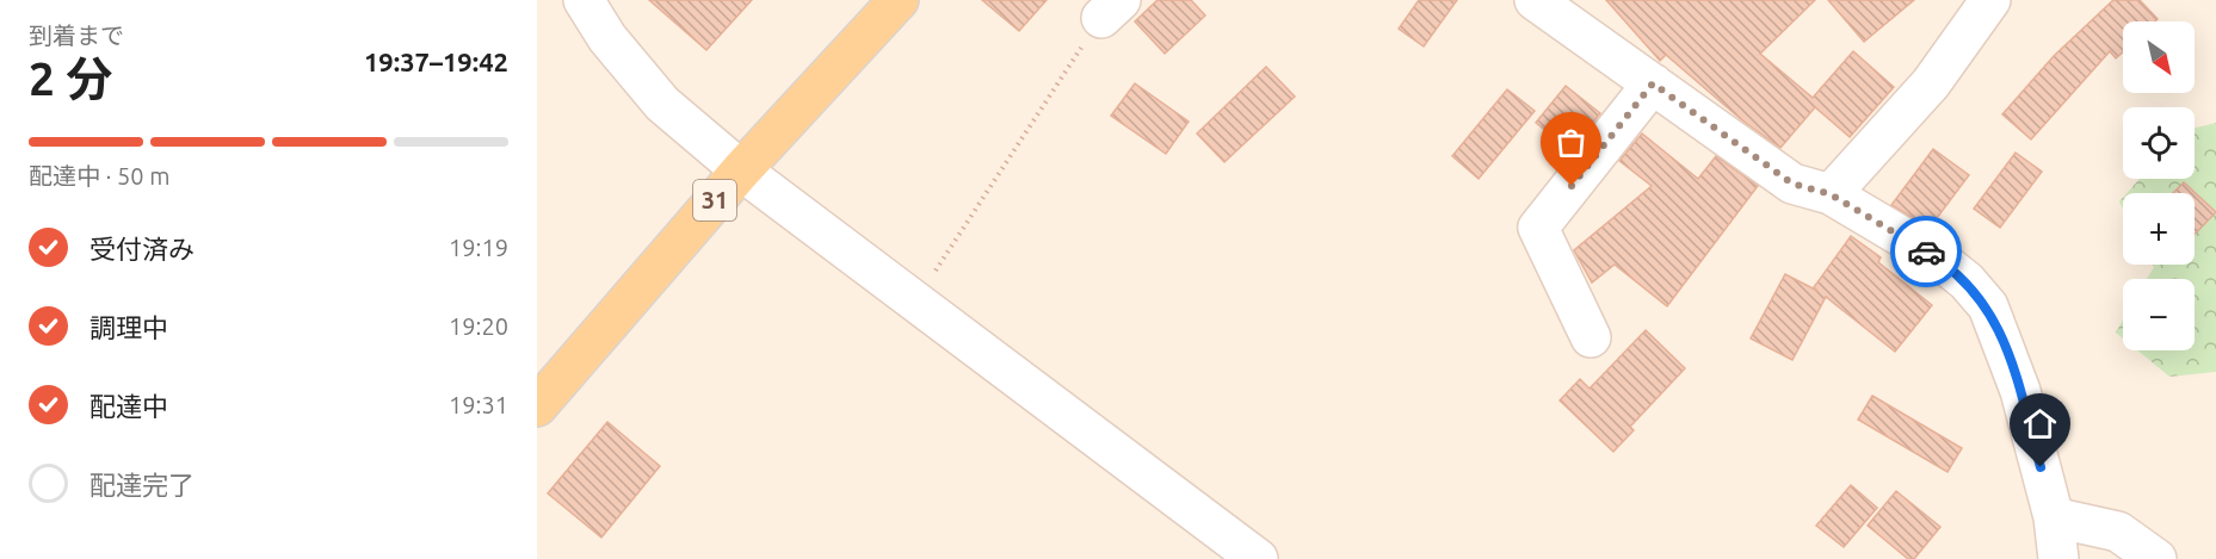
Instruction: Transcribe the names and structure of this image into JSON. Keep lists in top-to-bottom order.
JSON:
{
  "streets": {
    "main road": ["31"]
  },
  "north": "bottom right",
  "page": {
    "heading": ["2 分", "到着まで", "19:37–19:42"],
    "map_buttons": ["+", "−"],
    "bar": "配達中 · 50 m",
    "list": [
      ["受付済み", "19:19"],
      ["調理中", "19:20"],
      ["配達中", "19:31"],
      "配達完了"
    ]
  }
}
